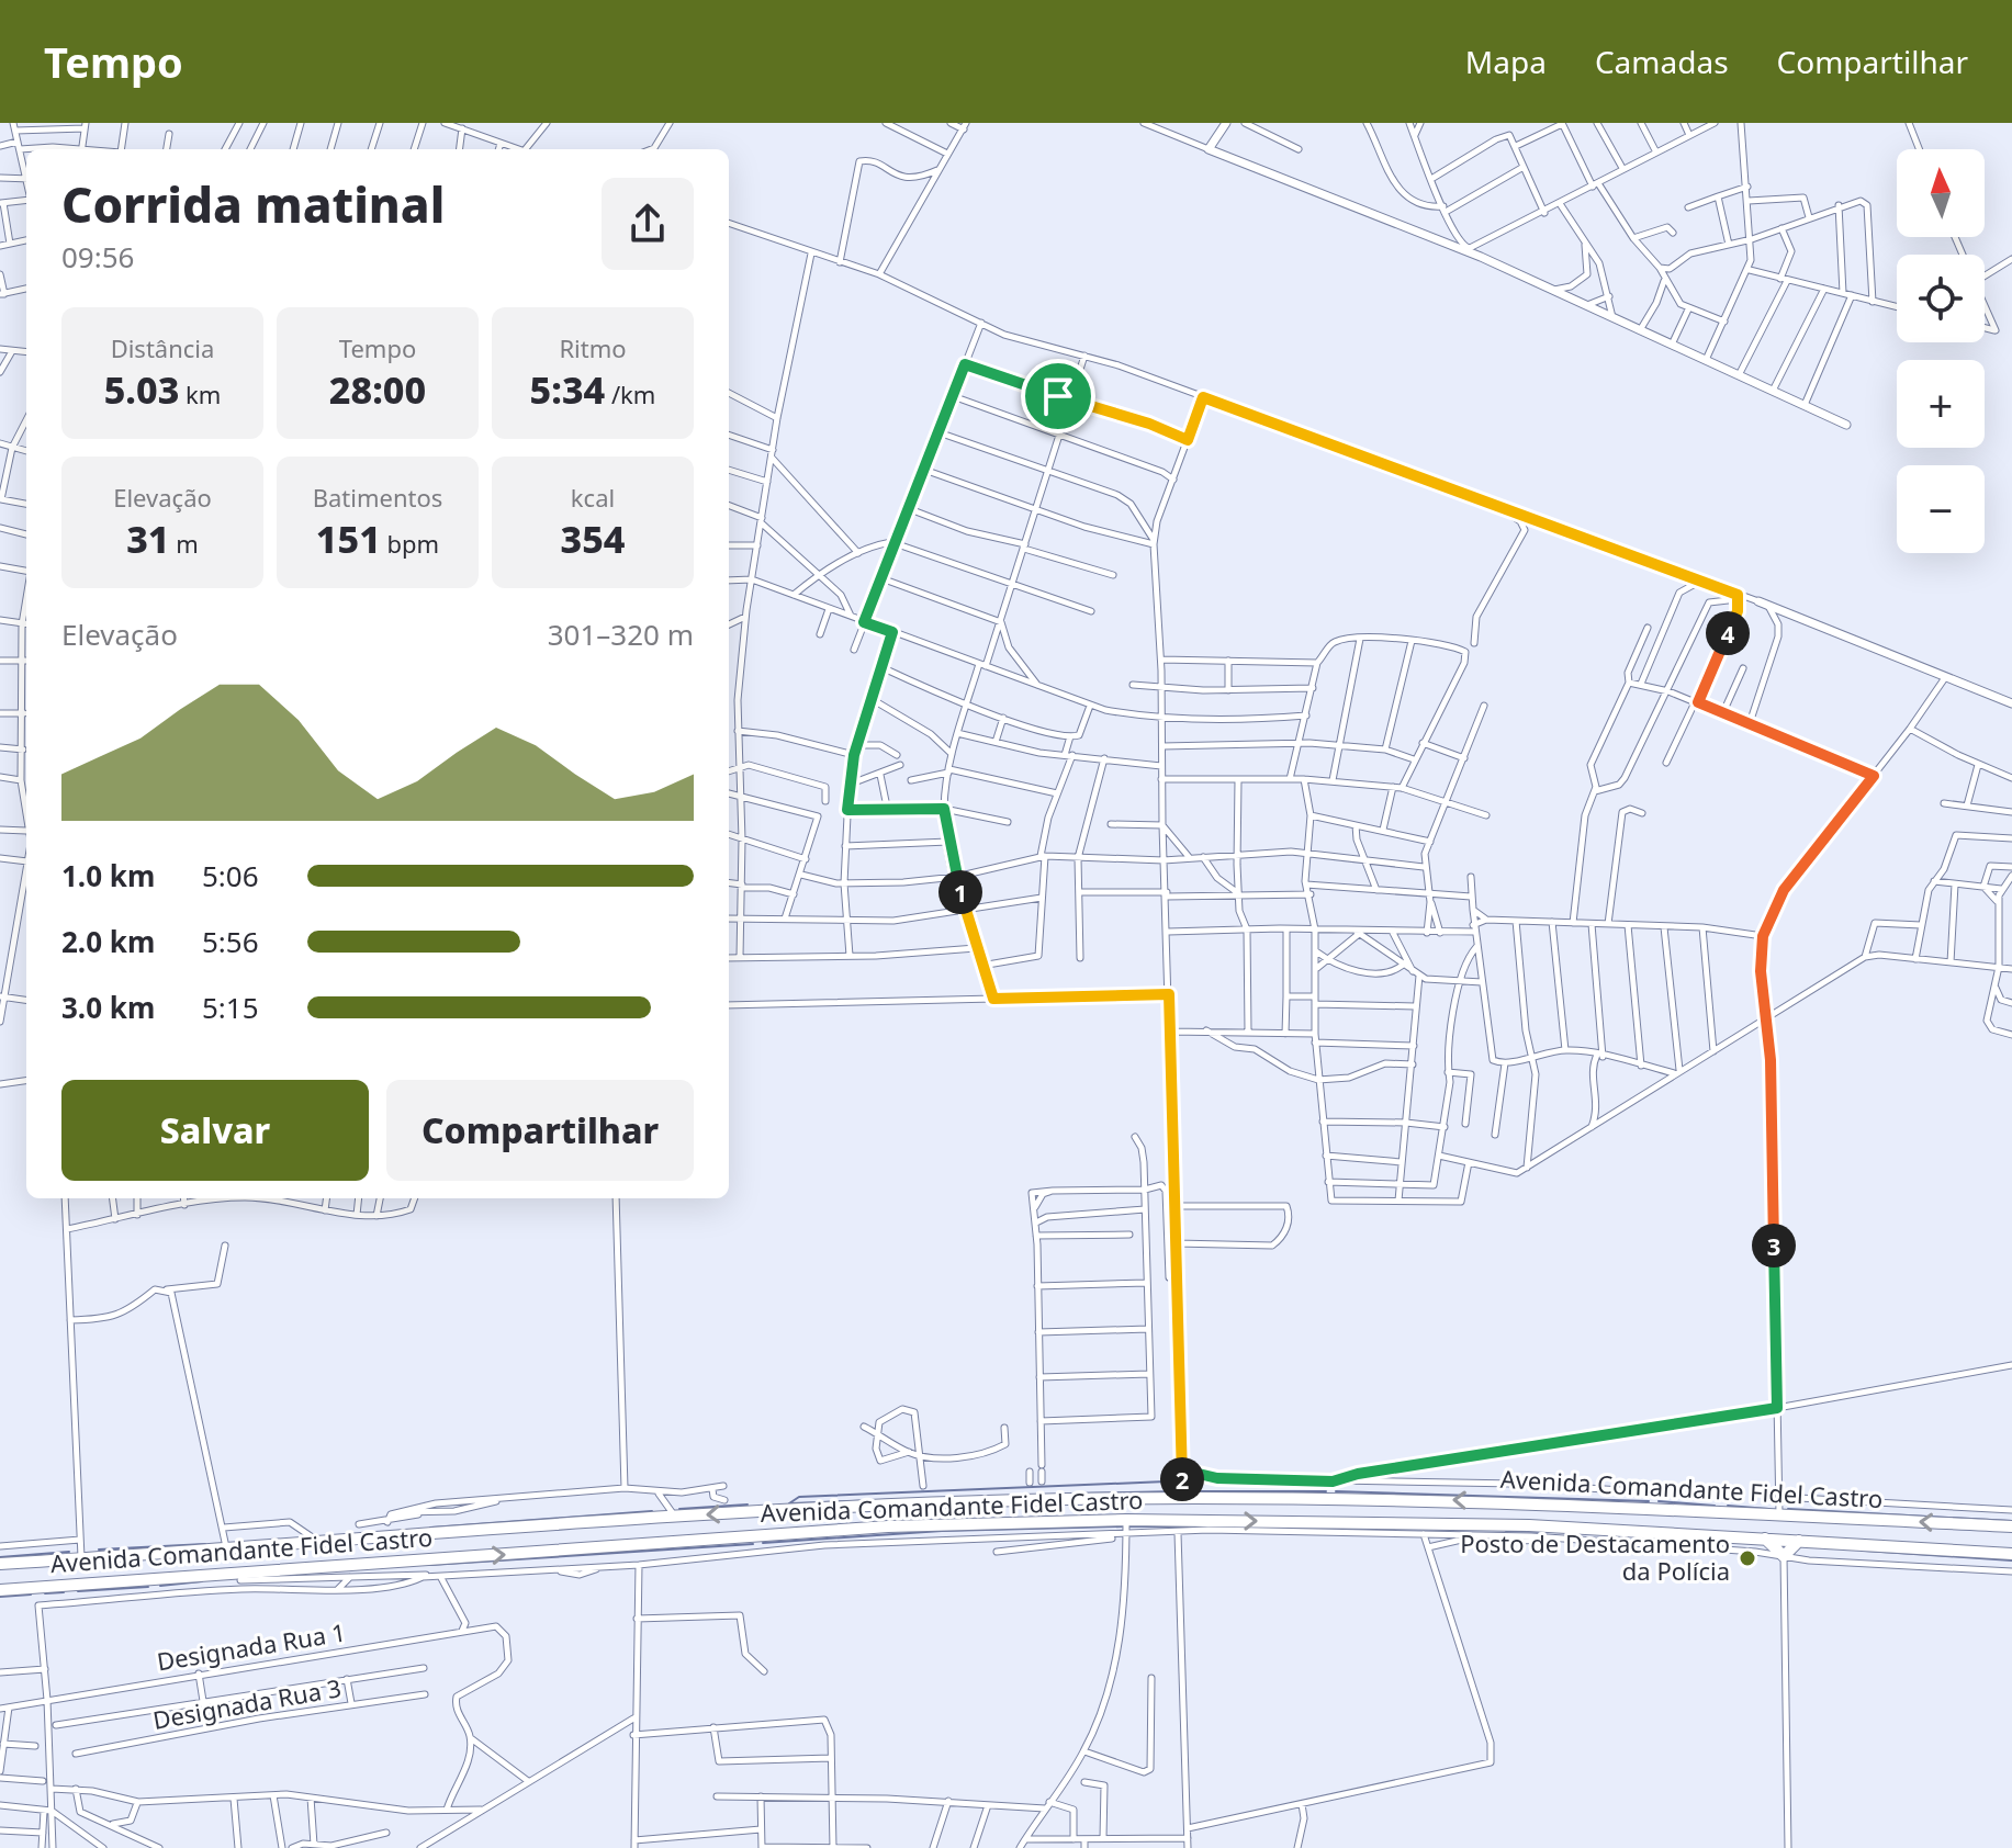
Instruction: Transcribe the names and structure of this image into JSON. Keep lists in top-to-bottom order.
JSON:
{
  "streets": {
    "highway": ["Avenida Comandante Fidel Castro"],
    "street": ["Designada Rua 1", "Designada Rua 3"]
  },
  "places": ["Posto de Destacamento da Polícia"],
  "north": "top",
  "page": {
    "header": "Tempo",
    "nav": ["Mapa", "Camadas", "Compartilhar"],
    "map_buttons": ["+", "−"],
    "heading": ["Corrida matinal", "09:56"],
    "stats": [
      ["Distância", "5.03 km"],
      ["Tempo", "28:00"],
      ["Ritmo", "5:34 /km"],
      ["Elevação", "31 m"],
      ["Batimentos", "151 bpm"],
      ["kcal", "354"]
    ],
    "chart": ["Elevação", "301–320 m"],
    "pins": [
      "4",
      "1",
      "3",
      "2"
    ],
    "list": [
      {
        "name": "1.0 km",
        "note": "5:06"
      },
      {
        "name": "2.0 km",
        "note": "5:56"
      },
      {
        "name": "3.0 km",
        "note": "5:15"
      }
    ],
    "buttons": ["Salvar", "Compartilhar"]
  }
}
